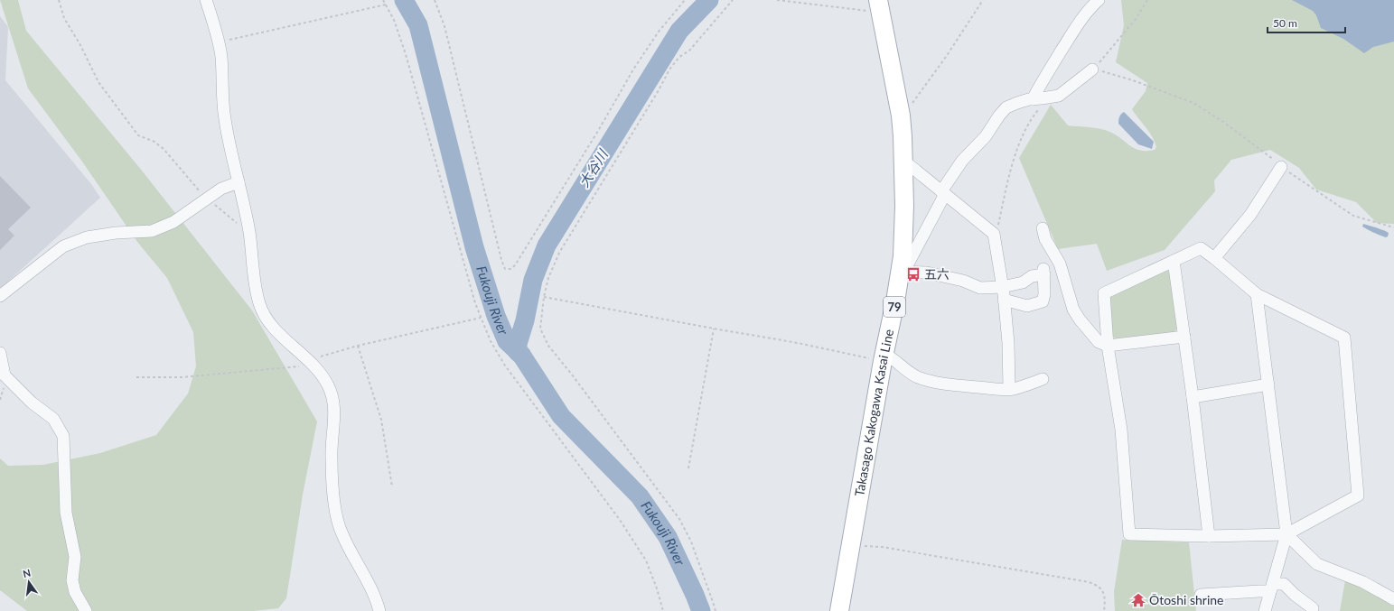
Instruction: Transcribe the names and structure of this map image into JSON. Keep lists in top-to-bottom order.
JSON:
{
  "streets": {
    "main road": ["79", "Takasago Kakogawa Kasai Line"]
  },
  "water": ["大谷川", "Fukouji River"],
  "places": {
    "bus stop": ["五六"],
    "temple": ["Ōtoshi shrine"]
  },
  "scale_bar": "50 m",
  "north": "top"
}
